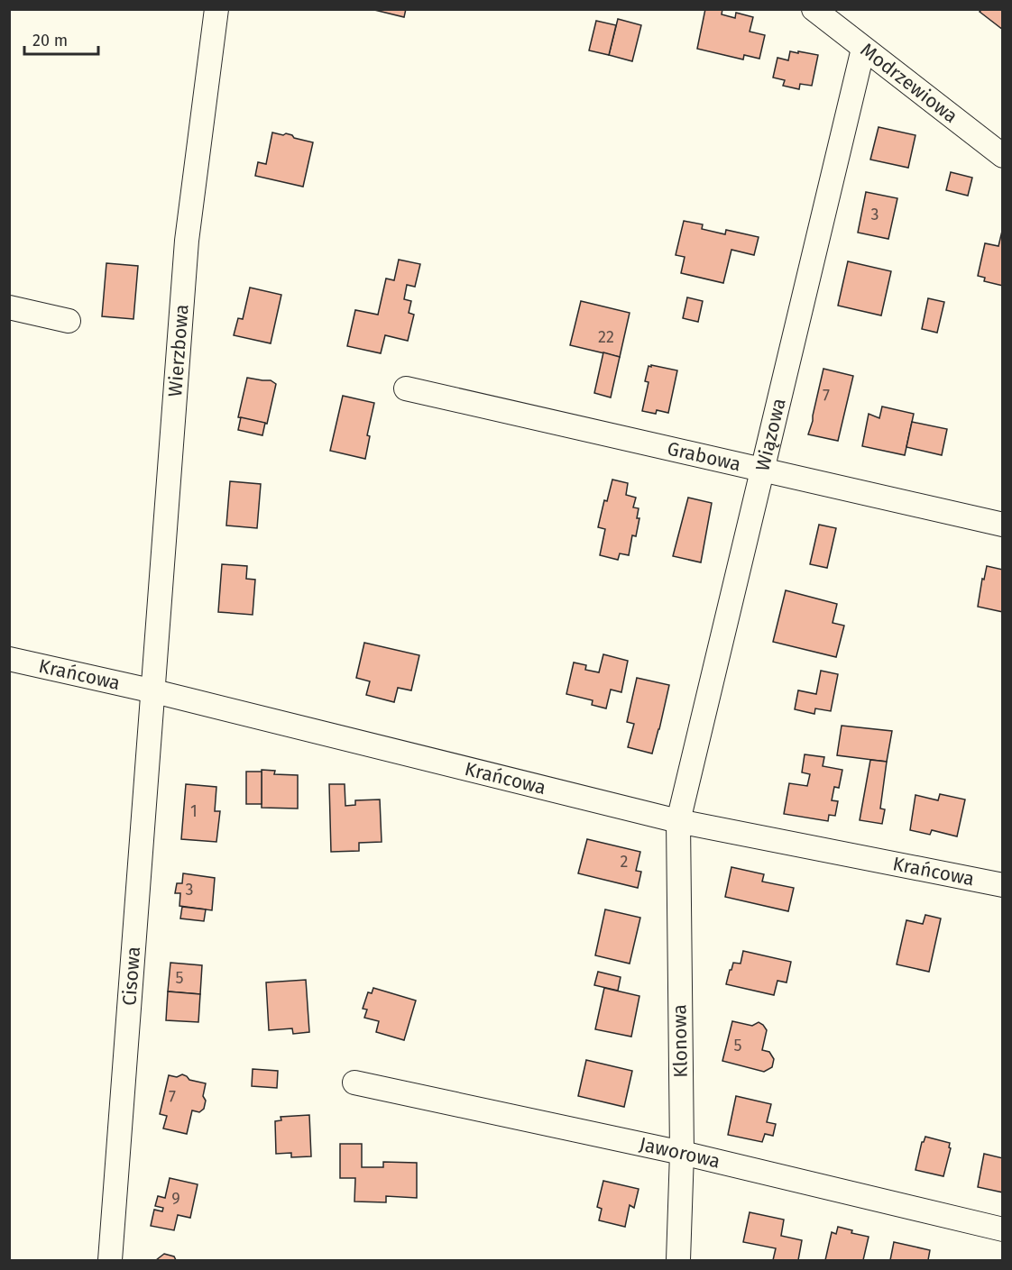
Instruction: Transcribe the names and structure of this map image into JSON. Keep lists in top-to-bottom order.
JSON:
{
  "streets": {
    "street": [
      "Modrzewiowa",
      "Wierzbowa",
      "Wiązowa",
      "Grabowa",
      "Krańcowa",
      "Cisowa",
      "Klonowa",
      "Jaworowa"
    ]
  },
  "crossings": [
    ["Modrzewiowa", "Wiązowa"],
    ["Wierzbowa", "Krańcowa"],
    ["Wierzbowa", "Cisowa"],
    ["Wiązowa", "Grabowa"],
    ["Wiązowa", "Krańcowa"],
    ["Wiązowa", "Klonowa"],
    ["Krańcowa", "Cisowa"],
    ["Krańcowa", "Klonowa"],
    ["Klonowa", "Jaworowa"]
  ],
  "house_numbers": [
    "3",
    "22",
    "7",
    "1",
    "2",
    "3",
    "5",
    "5",
    "7",
    "9"
  ],
  "scale_bar": "20 m"
}
